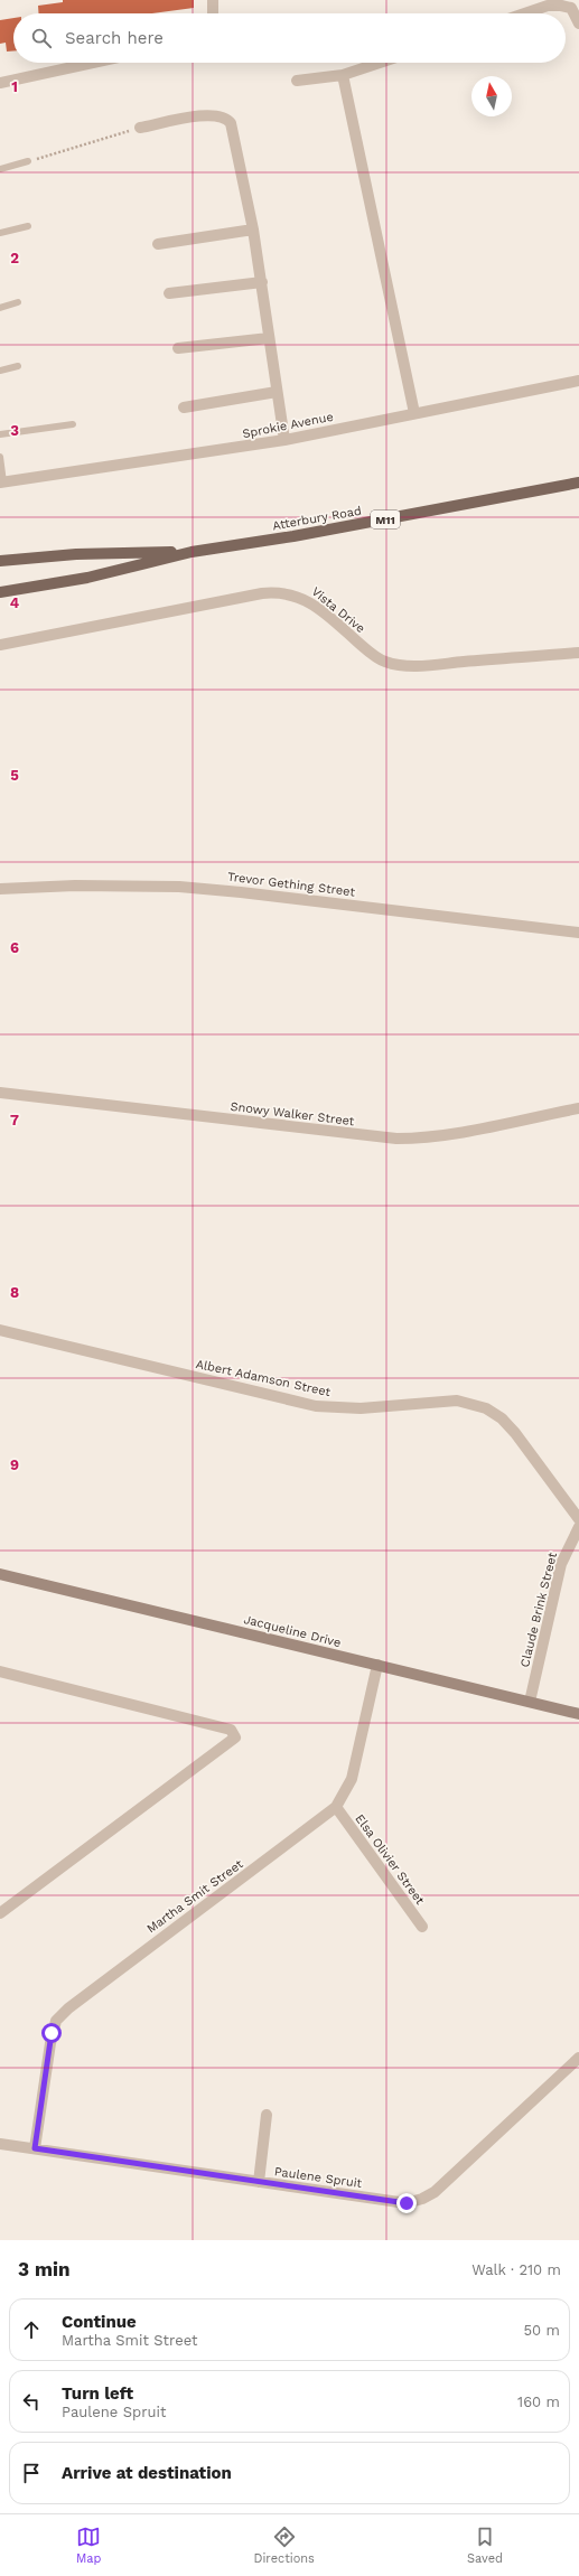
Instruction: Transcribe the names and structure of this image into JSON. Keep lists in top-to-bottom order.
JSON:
{
  "streets": {
    "main road": ["Atterbury Road", "M11"],
    "street": [
      "Sprokie Avenue",
      "Vista Drive",
      "Trevor Gething Street",
      "Snowy Walker Street",
      "Albert Adamson Street",
      "Claude Brink Street",
      "Jacqueline Drive",
      "Elsa Olivier Street",
      "Martha Smit Street",
      "Paulene Spruit"
    ]
  },
  "crossings": [
    ["Claude Brink Street", "Jacqueline Drive"],
    ["Jacqueline Drive", "Martha Smit Street"],
    ["Elsa Olivier Street", "Martha Smit Street"],
    ["Martha Smit Street", "Paulene Spruit"]
  ],
  "north": "top",
  "page": {
    "search": "Search here",
    "heading": ["3 min", "Walk · 210 m"],
    "list": [
      ["Continue", "Martha Smit Street", "50 m"],
      ["Turn left", "Paulene Spruit", "160 m"],
      "Arrive at destination"
    ],
    "nav": ["Map", "Directions", "Saved"]
  },
  "grid": {
    "rows": [
      "1",
      "2",
      "3",
      "4",
      "5",
      "6",
      "7",
      "8",
      "9"
    ]
  }
}
